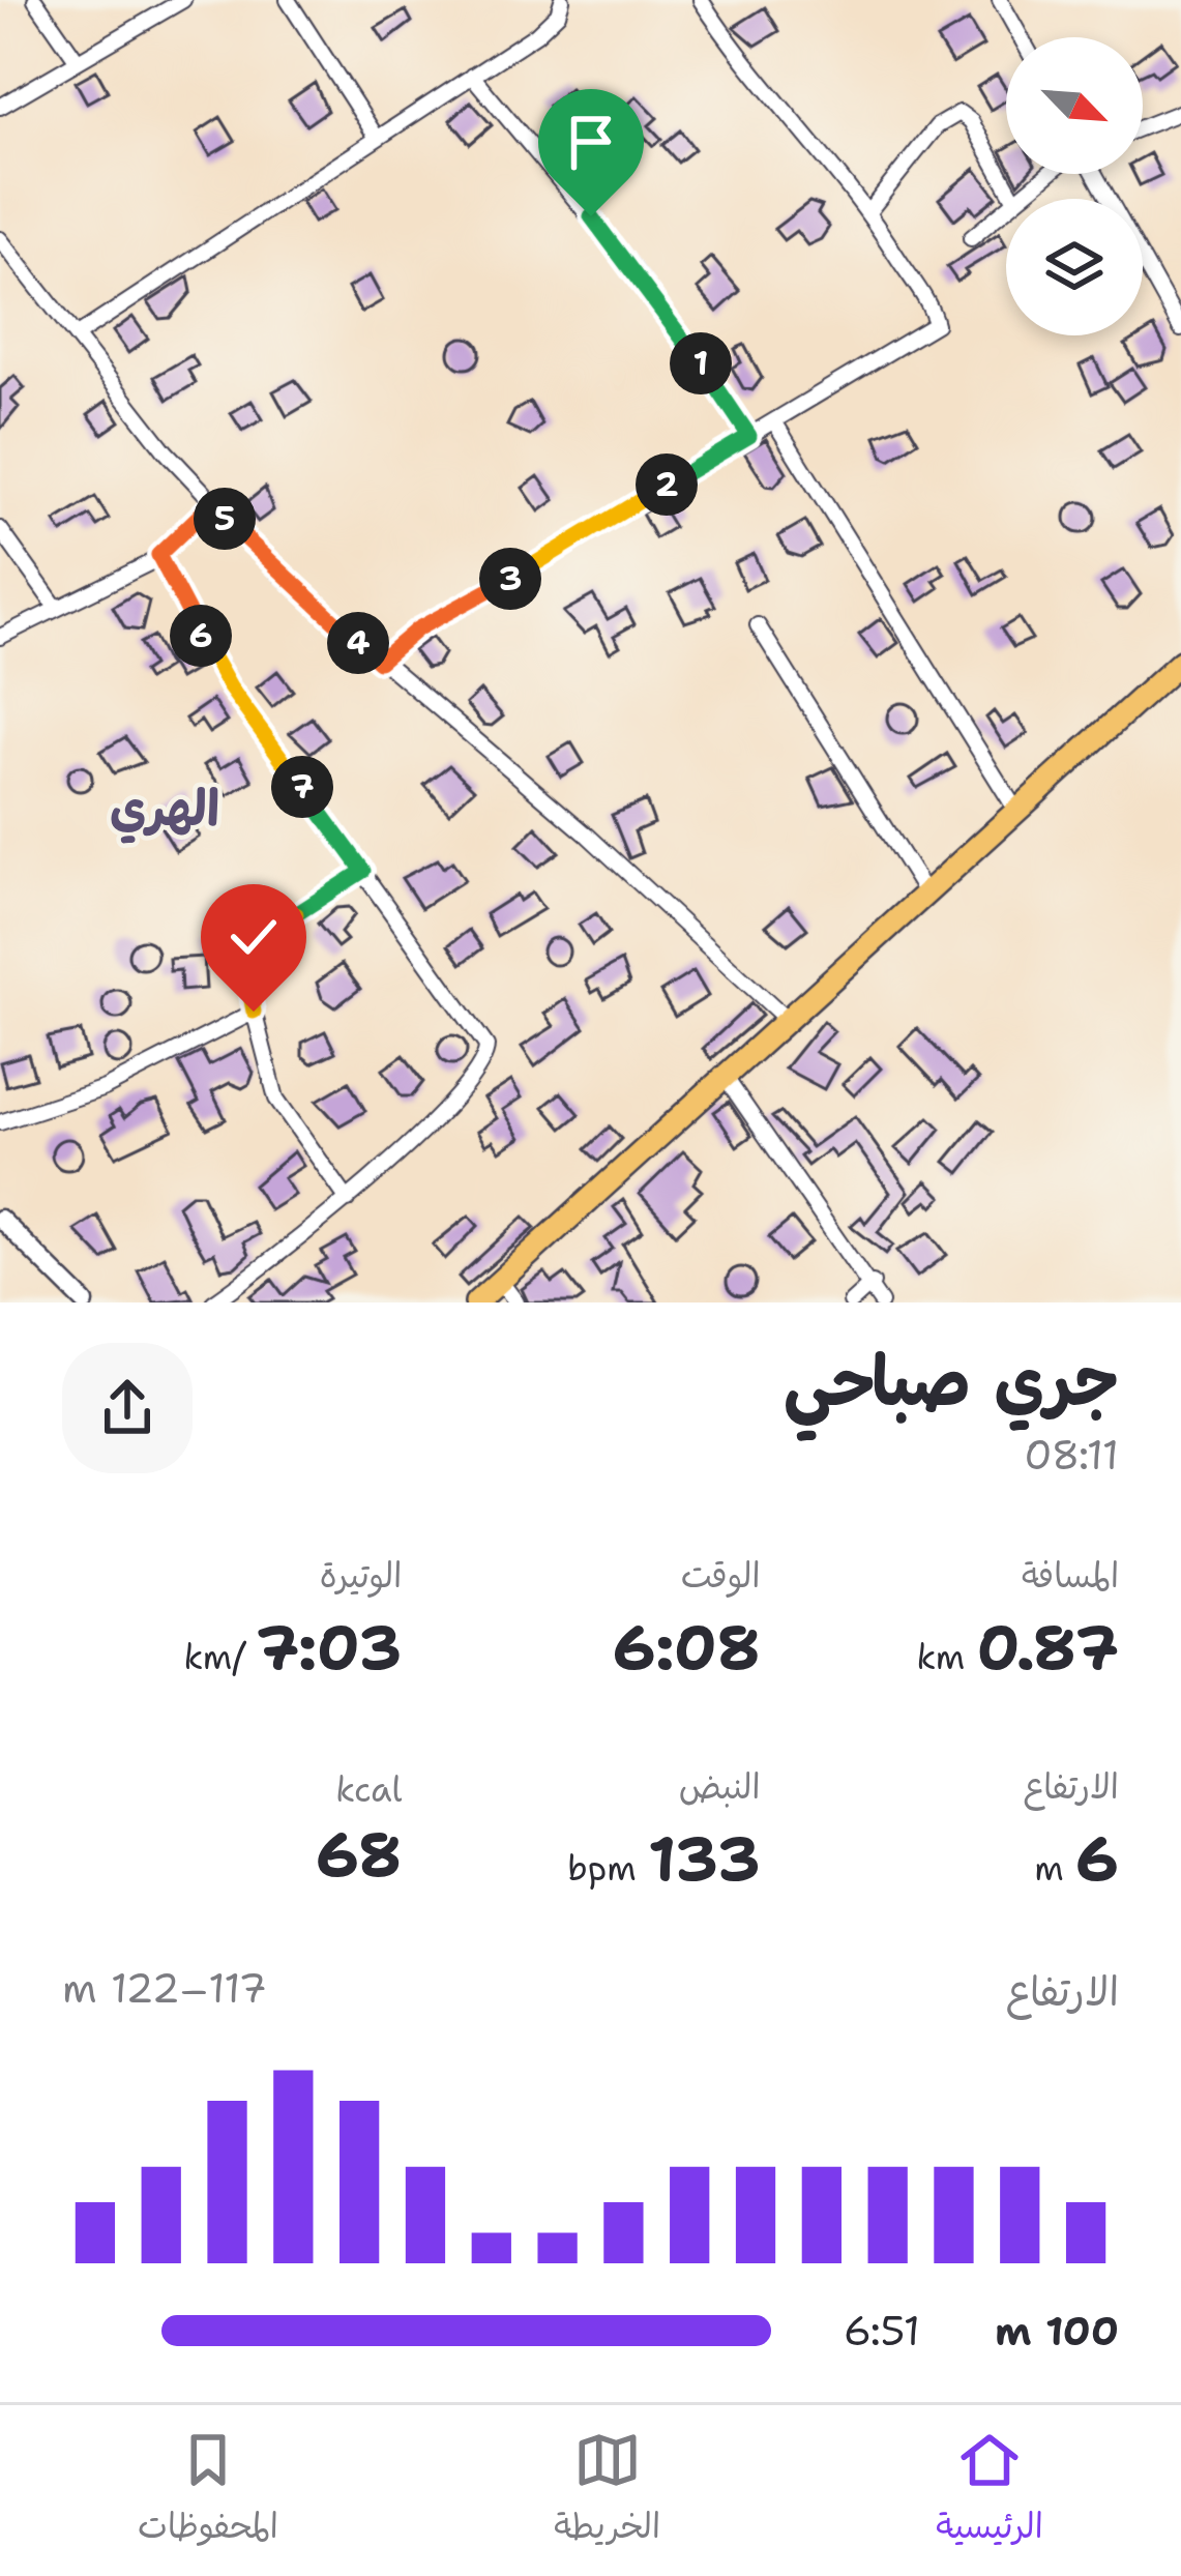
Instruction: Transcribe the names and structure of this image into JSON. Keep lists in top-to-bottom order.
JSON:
{
  "districts": ["الهري"],
  "north": "bottom right",
  "page": {
    "pins": [
      "1",
      "2",
      "5",
      "3",
      "6",
      "4",
      "7"
    ],
    "heading": ["جري صباحي", "08:11"],
    "stats": [
      ["المسافة", "0.87 km"],
      ["الوقت", "6:08"],
      ["الوتيرة", "7:03 /km"],
      ["الارتفاع", "6 m"],
      ["النبض", "133 bpm"],
      ["kcal", "68"]
    ],
    "chart": ["الارتفاع", "117–122 m"],
    "list": [
      {
        "name": "100 m",
        "note": "6:51"
      }
    ],
    "tabs": ["الرئيسية", "الخريطة", "المحفوظات"]
  }
}
